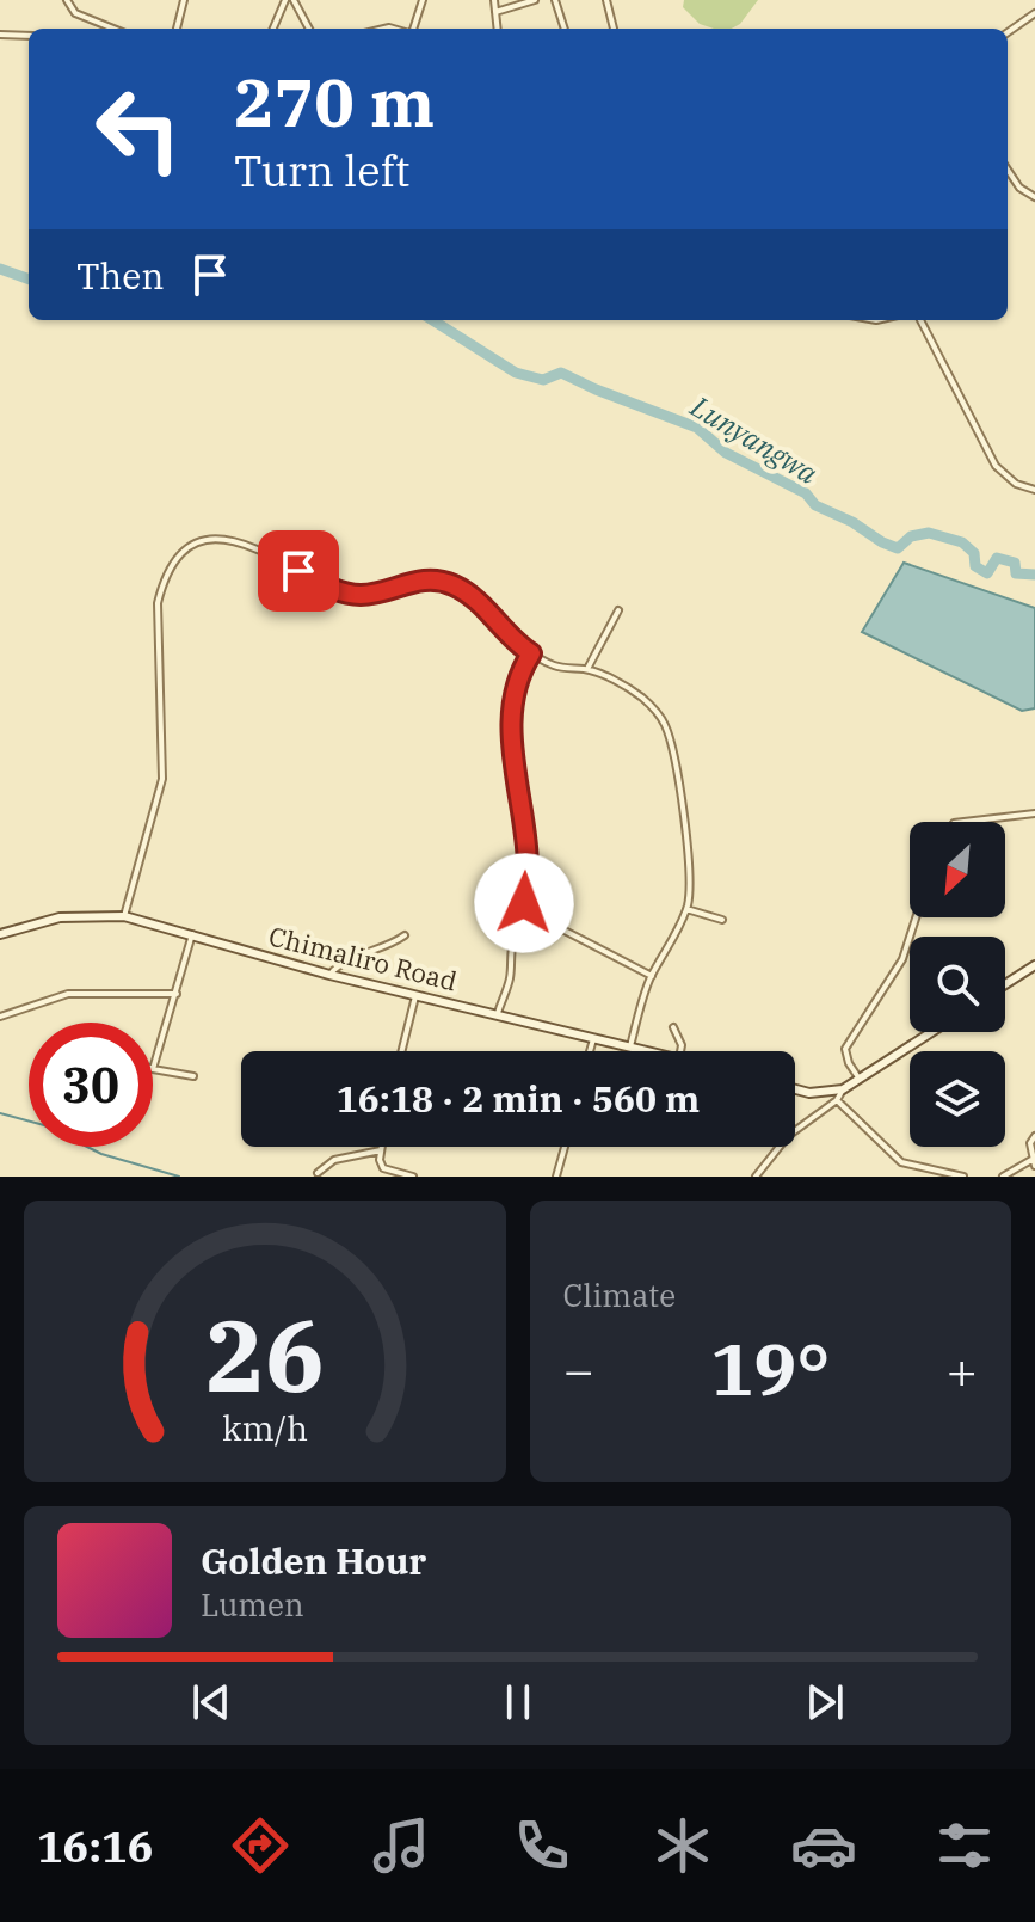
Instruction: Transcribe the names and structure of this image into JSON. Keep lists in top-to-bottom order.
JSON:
{
  "streets": {
    "street": ["Chimaliro Road"]
  },
  "water": ["Lunyangwa"],
  "north": "bottom left",
  "page": {
    "turn": ["270 m", "Turn left"],
    "then": "Then",
    "limit": "30",
    "trip": "16:18 · 2 min · 560 m",
    "tile": "Climate",
    "heat": ["−", "19°", "+"],
    "song": ["Golden Hour", "Lumen"],
    "tabs": "16:16",
    "gauge": ["26", "km/h"]
  }
}
